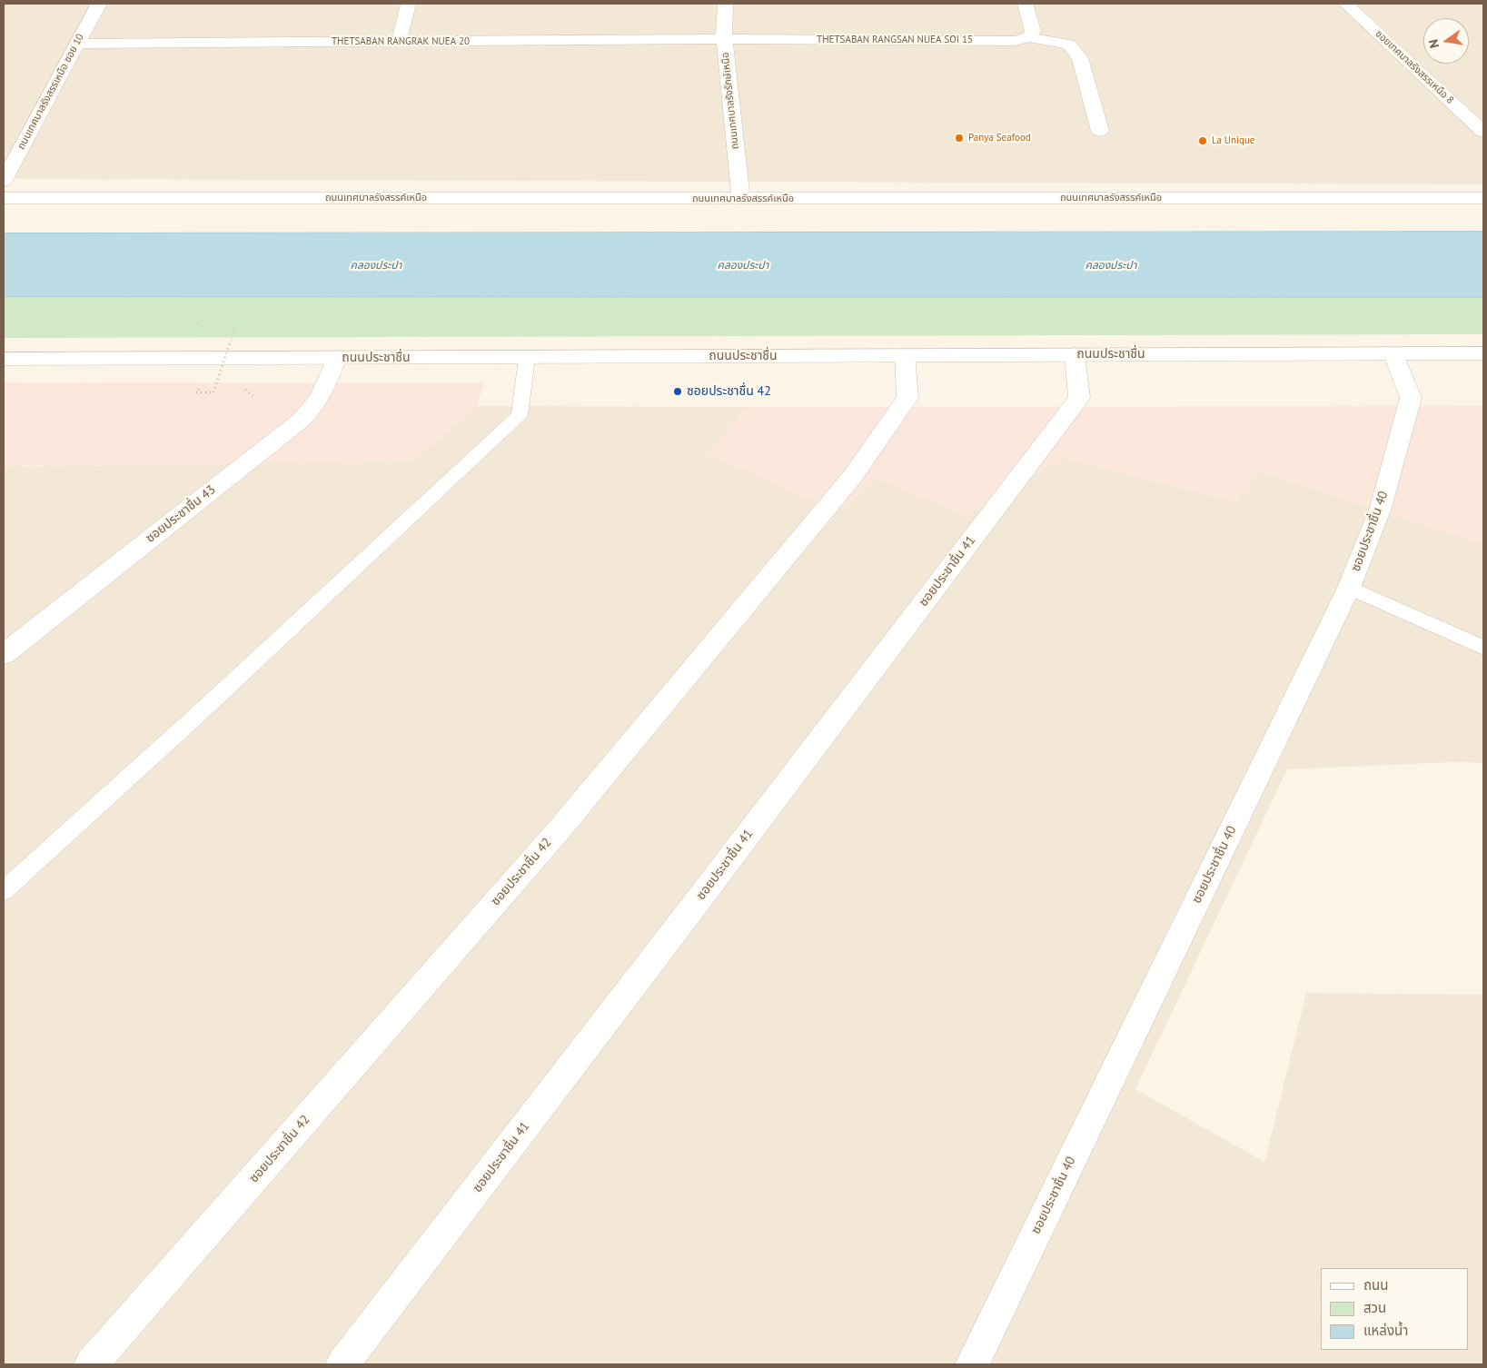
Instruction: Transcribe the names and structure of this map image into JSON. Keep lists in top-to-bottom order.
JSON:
{
  "streets": {
    "street": [
      "THETSABAN RANGSAN NUEA SOI 15",
      "THETSABAN RANGRAK NUEA 20",
      "ซอยเทศบาลรังสรรเหนือ 8",
      "ถนนเทศบาลรังสรรเหนือ ซอย 10",
      "ถนนเทศบาลรังรักษ์เหนือ",
      "ถนนเทศบาลรังสรรค์เหนือ",
      "ถนนประชาชื่น",
      "ซอยประชาชื่น 43",
      "ซอยประชาชื่น 40",
      "ซอยประชาชื่น 41",
      "ซอยประชาชื่น 42"
    ]
  },
  "crossings": [
    ["THETSABAN RANGSAN NUEA SOI 15", "THETSABAN RANGRAK NUEA 20"],
    ["THETSABAN RANGSAN NUEA SOI 15", "ถนนเทศบาลรังรักษ์เหนือ"],
    ["THETSABAN RANGRAK NUEA 20", "ถนนเทศบาลรังสรรเหนือ ซอย 10"],
    ["THETSABAN RANGRAK NUEA 20", "ถนนเทศบาลรังรักษ์เหนือ"],
    ["ถนนเทศบาลรังรักษ์เหนือ", "ถนนเทศบาลรังสรรค์เหนือ"],
    ["ถนนประชาชื่น", "ซอยประชาชื่น 43"],
    ["ถนนประชาชื่น", "ซอยประชาชื่น 40"],
    ["ถนนประชาชื่น", "ซอยประชาชื่น 41"],
    ["ถนนประชาชื่น", "ซอยประชาชื่น 42"]
  ],
  "water": ["คลองประปา"],
  "places": ["Panya Seafood", "La Unique", "ซอยประชาชื่น 42"],
  "legend": ["ถนน", "สวน", "แหล่งน้ำ"],
  "north": "left"
}
